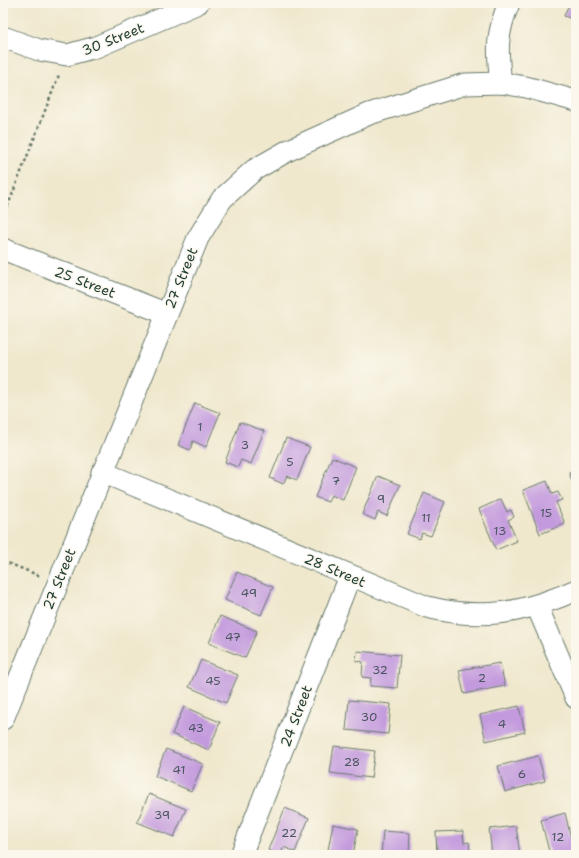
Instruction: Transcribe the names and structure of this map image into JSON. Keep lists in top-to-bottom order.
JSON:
{
  "streets": {
    "street": [
      "30 Street",
      "27 Street",
      "25 Street",
      "28 Street",
      "24 Street"
    ]
  },
  "crossings": [
    ["27 Street", "25 Street"],
    ["27 Street", "28 Street"],
    ["28 Street", "24 Street"]
  ],
  "house_numbers": [
    "1",
    "3",
    "5",
    "7",
    "9",
    "15",
    "11",
    "13",
    "49",
    "47",
    "32",
    "2",
    "45",
    "30",
    "4",
    "43",
    "28",
    "41",
    "6",
    "39",
    "22",
    "12"
  ]
}
